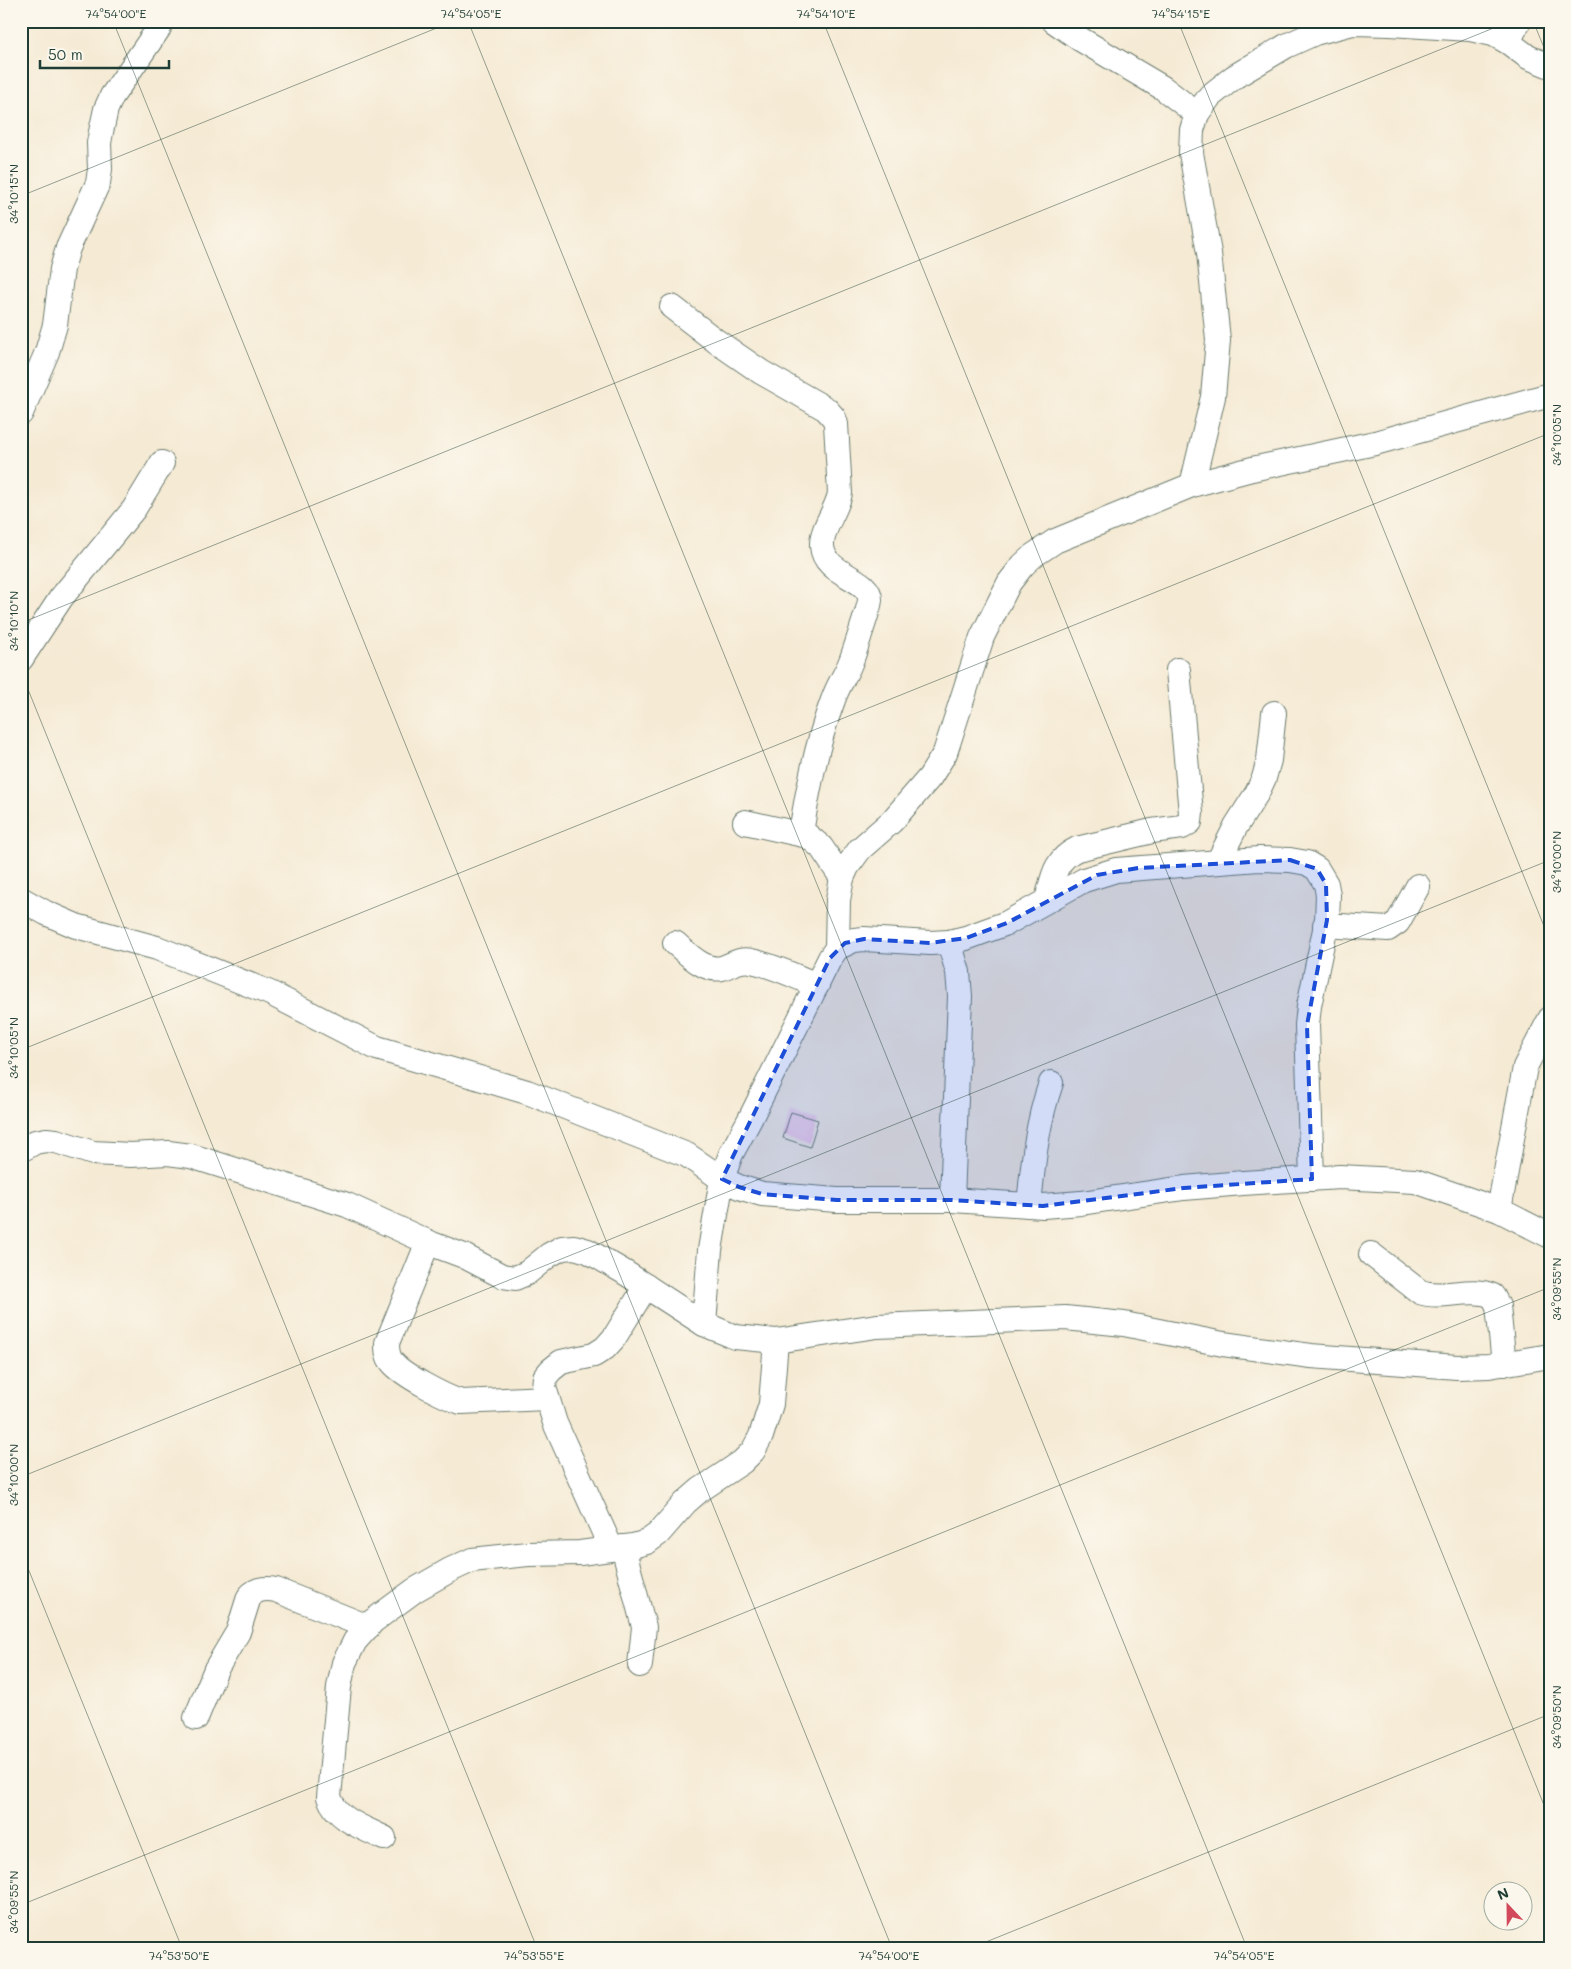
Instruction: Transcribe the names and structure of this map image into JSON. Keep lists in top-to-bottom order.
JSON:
{
  "scale_bar": "50 m",
  "north": "top",
  "coordinates": [
    "74°54'00\"E",
    "74°54'05\"E",
    "74°54'10\"E",
    "74°54'15\"E",
    "34°10'15\"N",
    "34°10'05\"N",
    "34°10'10\"N",
    "34°10'00\"N",
    "34°09'55\"N",
    "34°09'50\"N",
    "74°53'50\"E",
    "74°53'55\"E"
  ]
}
